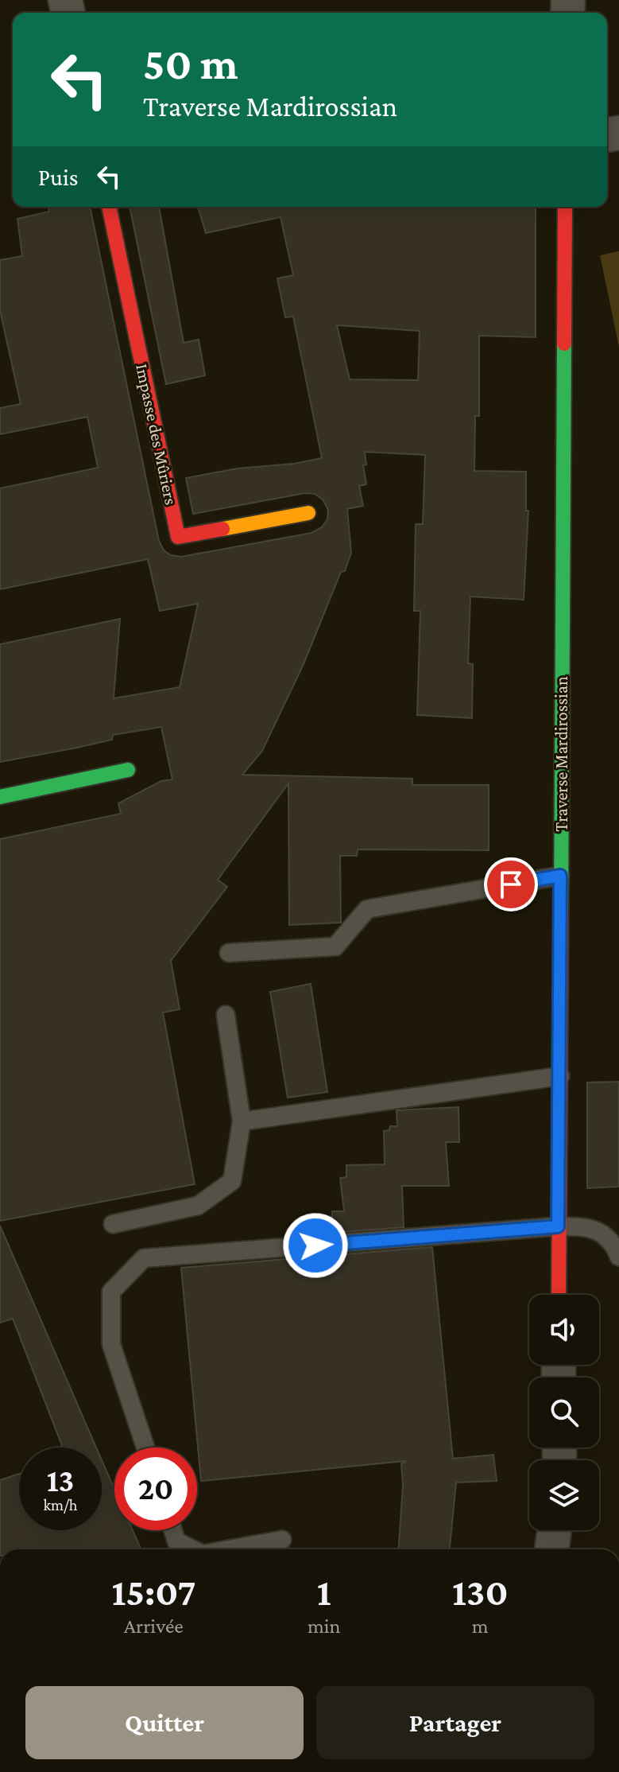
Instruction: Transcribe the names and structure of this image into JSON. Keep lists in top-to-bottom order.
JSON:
{
  "streets": {
    "street": ["Impasse des Mûriers", "Traverse Mardirossian"]
  },
  "page": {
    "turn": ["50 m", "Traverse Mardirossian"],
    "then": "Puis",
    "speed": "13 km/h",
    "limit": "20",
    "eta": [
      "15:07",
      "Arrivée",
      "1",
      "min",
      "130",
      "m"
    ],
    "buttons": ["Quitter", "Partager"]
  }
}
